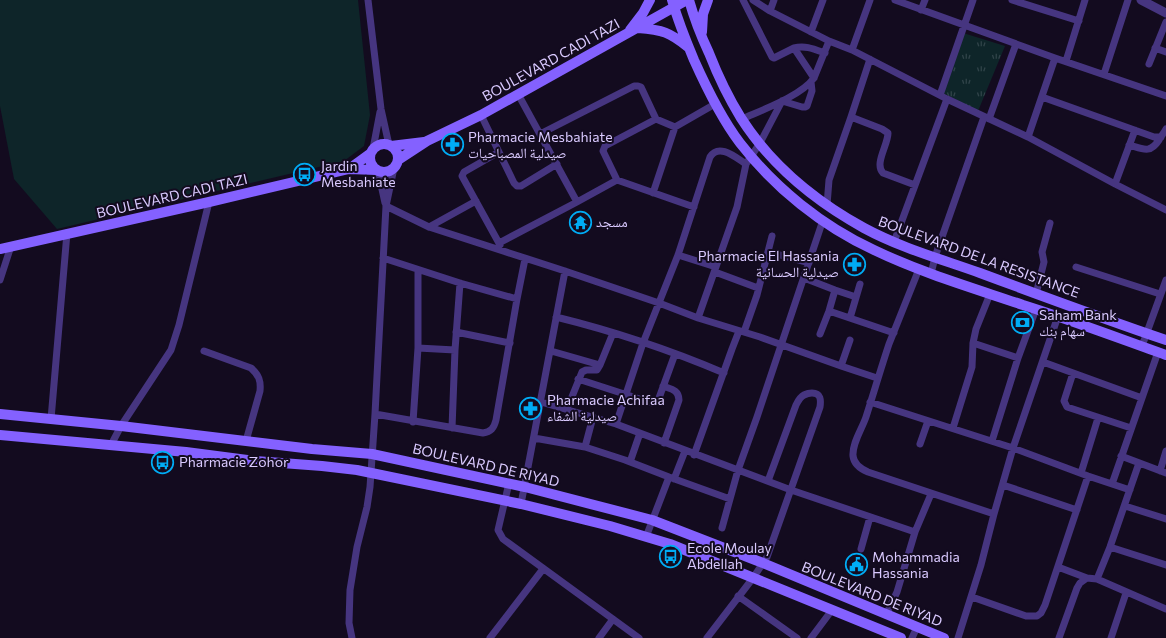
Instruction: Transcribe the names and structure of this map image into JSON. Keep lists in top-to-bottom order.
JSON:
{
  "streets": {
    "main road": ["BOULEVARD CADI TAZI", "BOULEVARD DE LA RESISTANCE", "BOULEVARD DE RIYAD"]
  },
  "crossings": [
    ["BOULEVARD CADI TAZI", "BOULEVARD DE LA RESISTANCE"]
  ],
  "places": {
    "pharmacy": ["Pharmacie Mesbahiate صيدلية المصباحيات", "Pharmacie El Hassania صيدلية الحسانية", "Pharmacie Achifaa صيدلية الشفاء"],
    "bus stop": ["Jardin Mesbahiate", "Pharmacie Zohor", "Ecole Moulay Abdellah"],
    "temple": ["مسجد"],
    "bank": ["Saham Bank سهام بنك"],
    "public building": ["Mohammadia Hassania"]
  }
}
